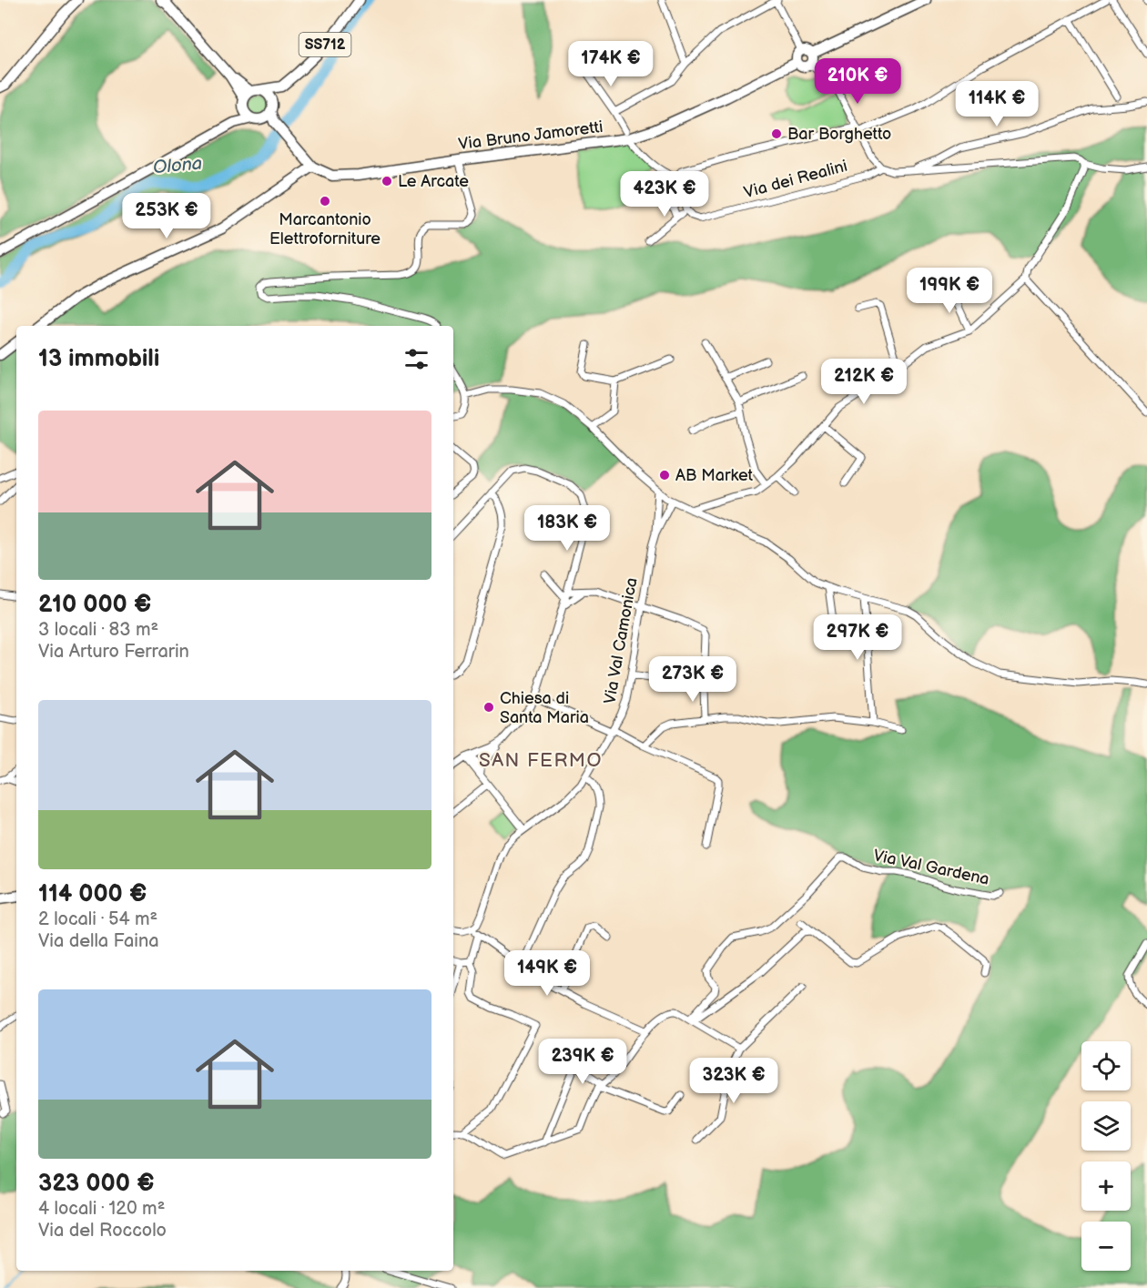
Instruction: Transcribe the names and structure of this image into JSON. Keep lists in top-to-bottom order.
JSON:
{
  "streets": {
    "main road": ["SS712", "Via Bruno Jamoretti"],
    "street": ["Via dei Realini", "Via Val Camonica", "Via Val Gardena"]
  },
  "crossings": [
    ["SS712", "Via Bruno Jamoretti"]
  ],
  "districts": ["SAN FERMO"],
  "water": ["Olona"],
  "places": [
    "Bar Borghetto",
    "Le Arcate",
    "Marcantonio Elettroforniture",
    "AB Market",
    "Chiesa di Santa Maria"
  ],
  "page": {
    "price": [
      "174K €",
      "210K €",
      "114K €",
      "423K €",
      "253K €",
      "199K €",
      "212K €",
      "183K €",
      "297K €",
      "273K €",
      "149K €",
      "239K €",
      "323K €"
    ],
    "heading": "13 immobili",
    "list": [
      {
        "name": "210 000 €",
        "note": "3 locali · 83 m² · Via Arturo Ferrarin"
      },
      {
        "name": "114 000 €",
        "note": "2 locali · 54 m² · Via della Faina"
      },
      {
        "name": "323 000 €",
        "note": "4 locali · 120 m² · Via del Roccolo"
      }
    ],
    "map_buttons": ["+", "−"]
  }
}
